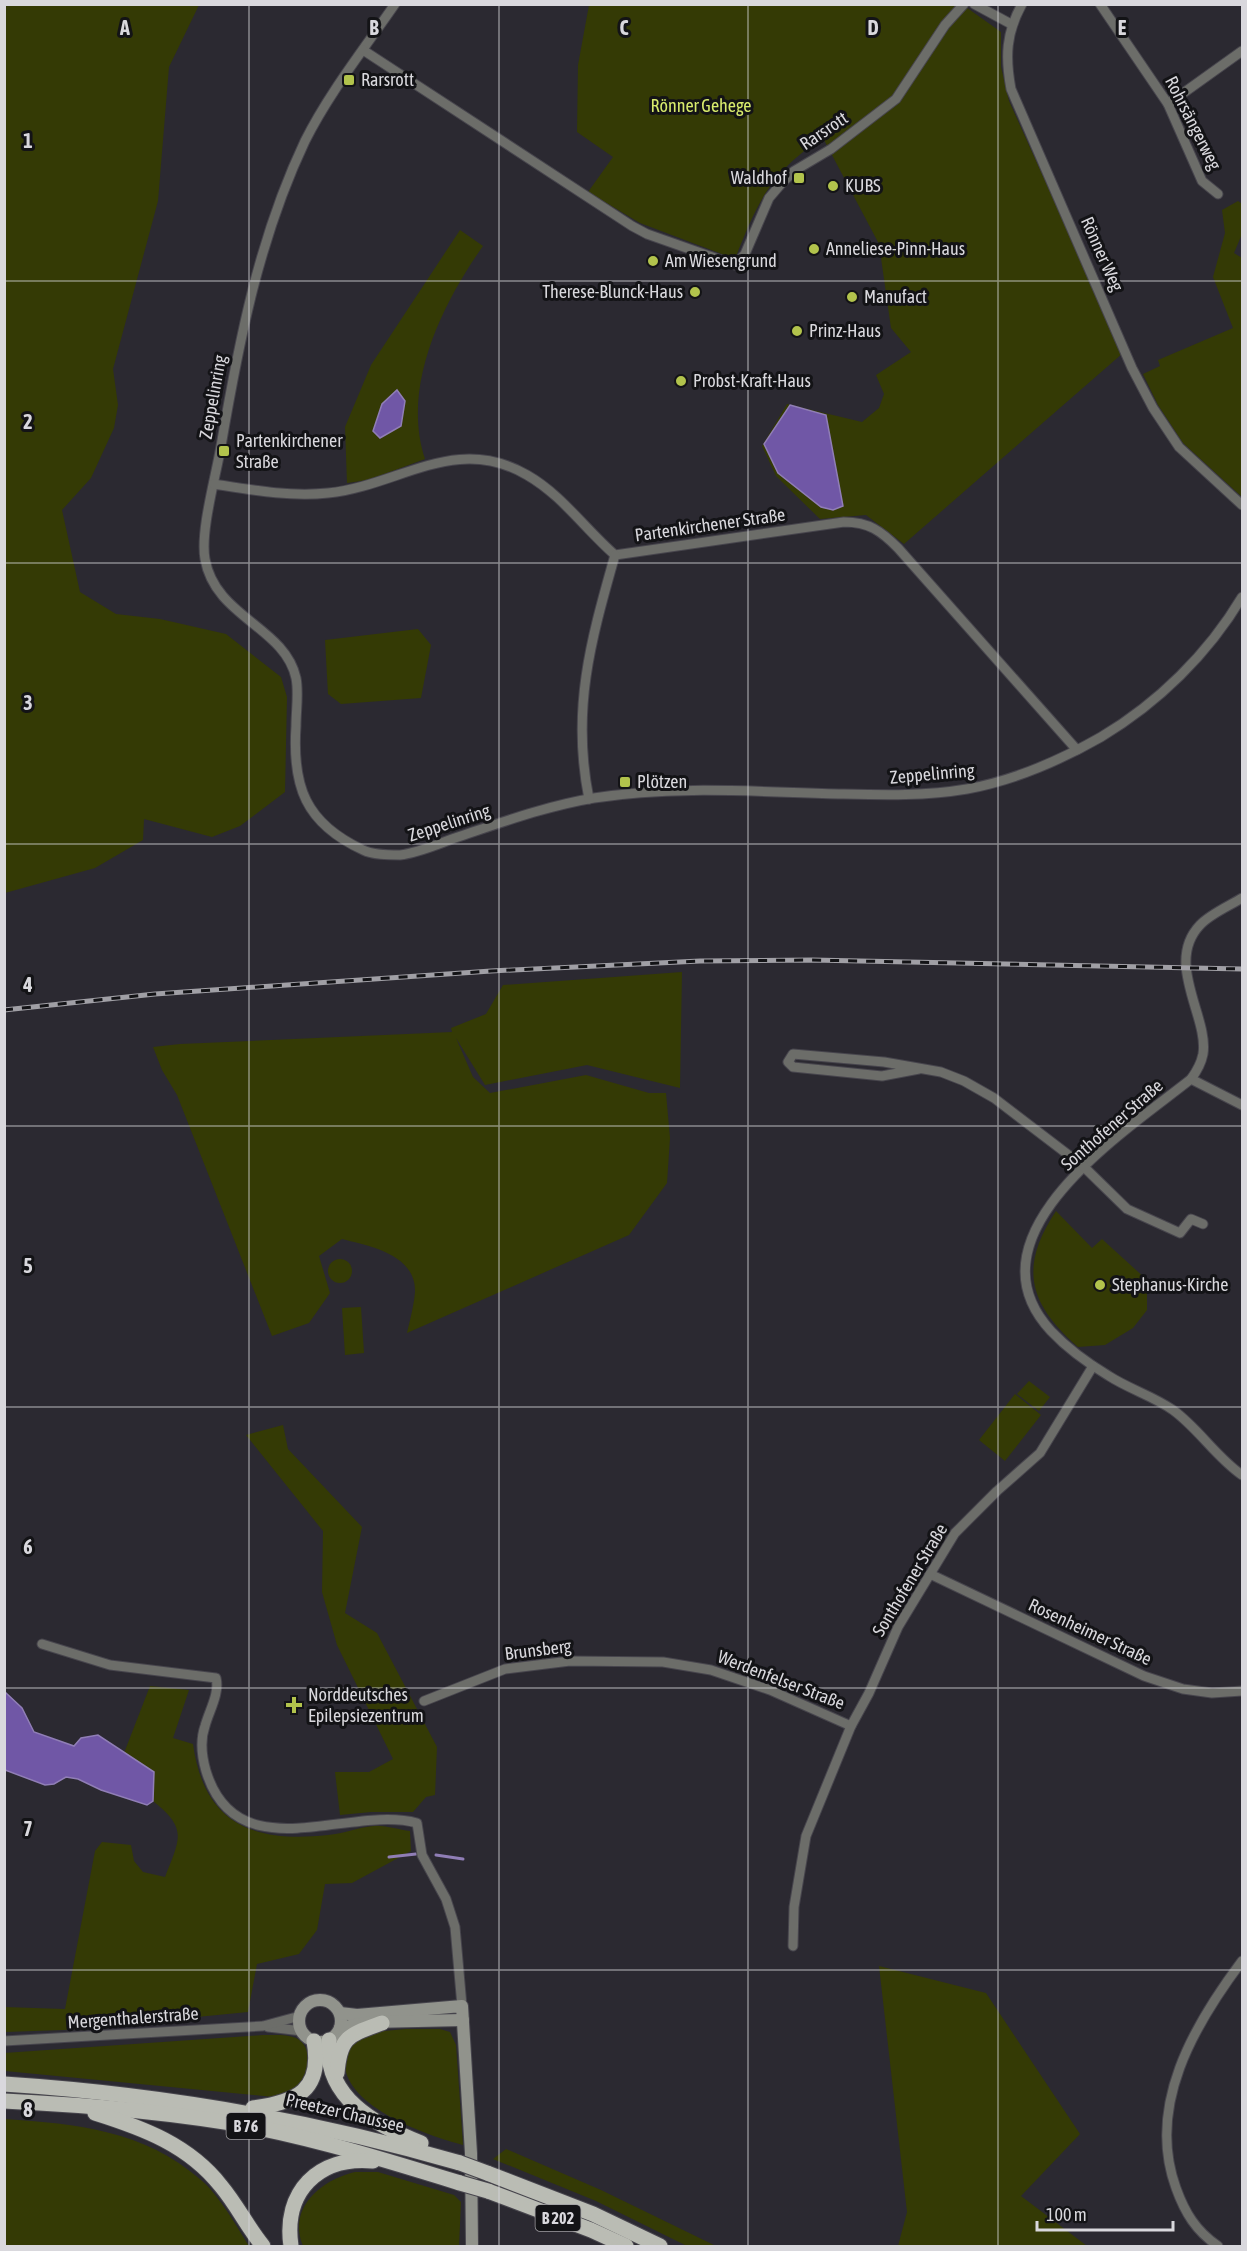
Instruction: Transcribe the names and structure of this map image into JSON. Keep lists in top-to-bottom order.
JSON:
{
  "streets": {
    "highway": ["Preetzer Chaussee", "B 76", "B 202"],
    "street": [
      "Rohrsängerweg",
      "Rarsrott",
      "Rönner Weg",
      "Zeppelinring",
      "Partenkirchener Straße",
      "Sonthofener Straße",
      "Rosenheimer Straße",
      "Brunsberg",
      "Werdenfelser Straße",
      "Mergenthalerstraße"
    ]
  },
  "crossings": [
    ["Rarsrott", "Zeppelinring"],
    ["Zeppelinring", "Partenkirchener Straße"],
    ["Sonthofener Straße", "Rosenheimer Straße"],
    ["Sonthofener Straße", "Werdenfelser Straße"],
    ["Brunsberg", "Werdenfelser Straße"],
    ["Mergenthalerstraße", "B 76"],
    ["Preetzer Chaussee", "B 76"]
  ],
  "parks": ["Rönner Gehege"],
  "places": {
    "transit": [
      "Rarsrott",
      "Waldhof",
      "Partenkirchener Straße",
      "Plötzen"
    ],
    "other": [
      "KUBS",
      "Anneliese-Pinn-Haus",
      "Am Wiesengrund",
      "Therese-Blunck-Haus",
      "Manufact",
      "Prinz-Haus",
      "Probst-Kraft-Haus",
      "Stephanus-Kirche"
    ],
    "health": ["Norddeutsches Epilepsiezentrum"]
  },
  "scale_bar": "100 m",
  "grid": {
    "columns": [
      "A",
      "B",
      "C",
      "D",
      "E"
    ],
    "rows": [
      "1",
      "2",
      "3",
      "4",
      "5",
      "6",
      "7",
      "8"
    ]
  }
}
